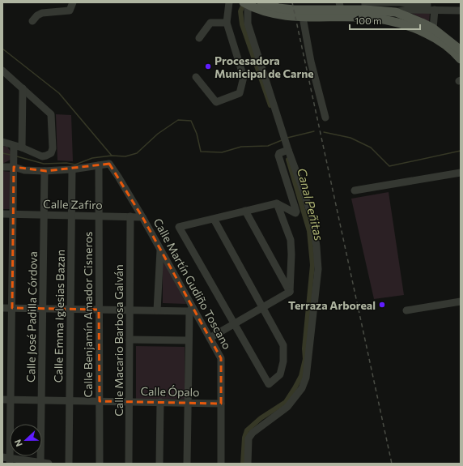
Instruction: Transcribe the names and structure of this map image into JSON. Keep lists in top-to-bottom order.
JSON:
{
  "streets": {
    "street": [
      "Calle Zafiro",
      "Calle Martín Gudiño Toscano",
      "Calle Benjamín Amador Cisneros",
      "Calle Emma Iglesias Bazan",
      "Calle José Padilla Córdova",
      "Calle Macario Barbosa Galván",
      "Calle Ópalo"
    ]
  },
  "crossings": [
    ["Calle Zafiro", "Calle Martín Gudiño Toscano"],
    ["Calle Zafiro", "Calle Benjamín Amador Cisneros"],
    ["Calle Zafiro", "Calle Emma Iglesias Bazan"],
    ["Calle Zafiro", "Calle José Padilla Córdova"],
    ["Calle Zafiro", "Calle Macario Barbosa Galván"],
    ["Calle Martín Gudiño Toscano", "Calle Benjamín Amador Cisneros"],
    ["Calle Martín Gudiño Toscano", "Calle Ópalo"],
    ["Calle Benjamín Amador Cisneros", "Calle Ópalo"],
    ["Calle Emma Iglesias Bazan", "Calle Ópalo"],
    ["Calle José Padilla Córdova", "Calle Ópalo"],
    ["Calle Macario Barbosa Galván", "Calle Ópalo"]
  ],
  "water": ["Canal Peñitas"],
  "places": ["Procesadora Municipal de Carne", "Terraza Arboreal"],
  "scale_bar": "100 m",
  "north": "left"
}
